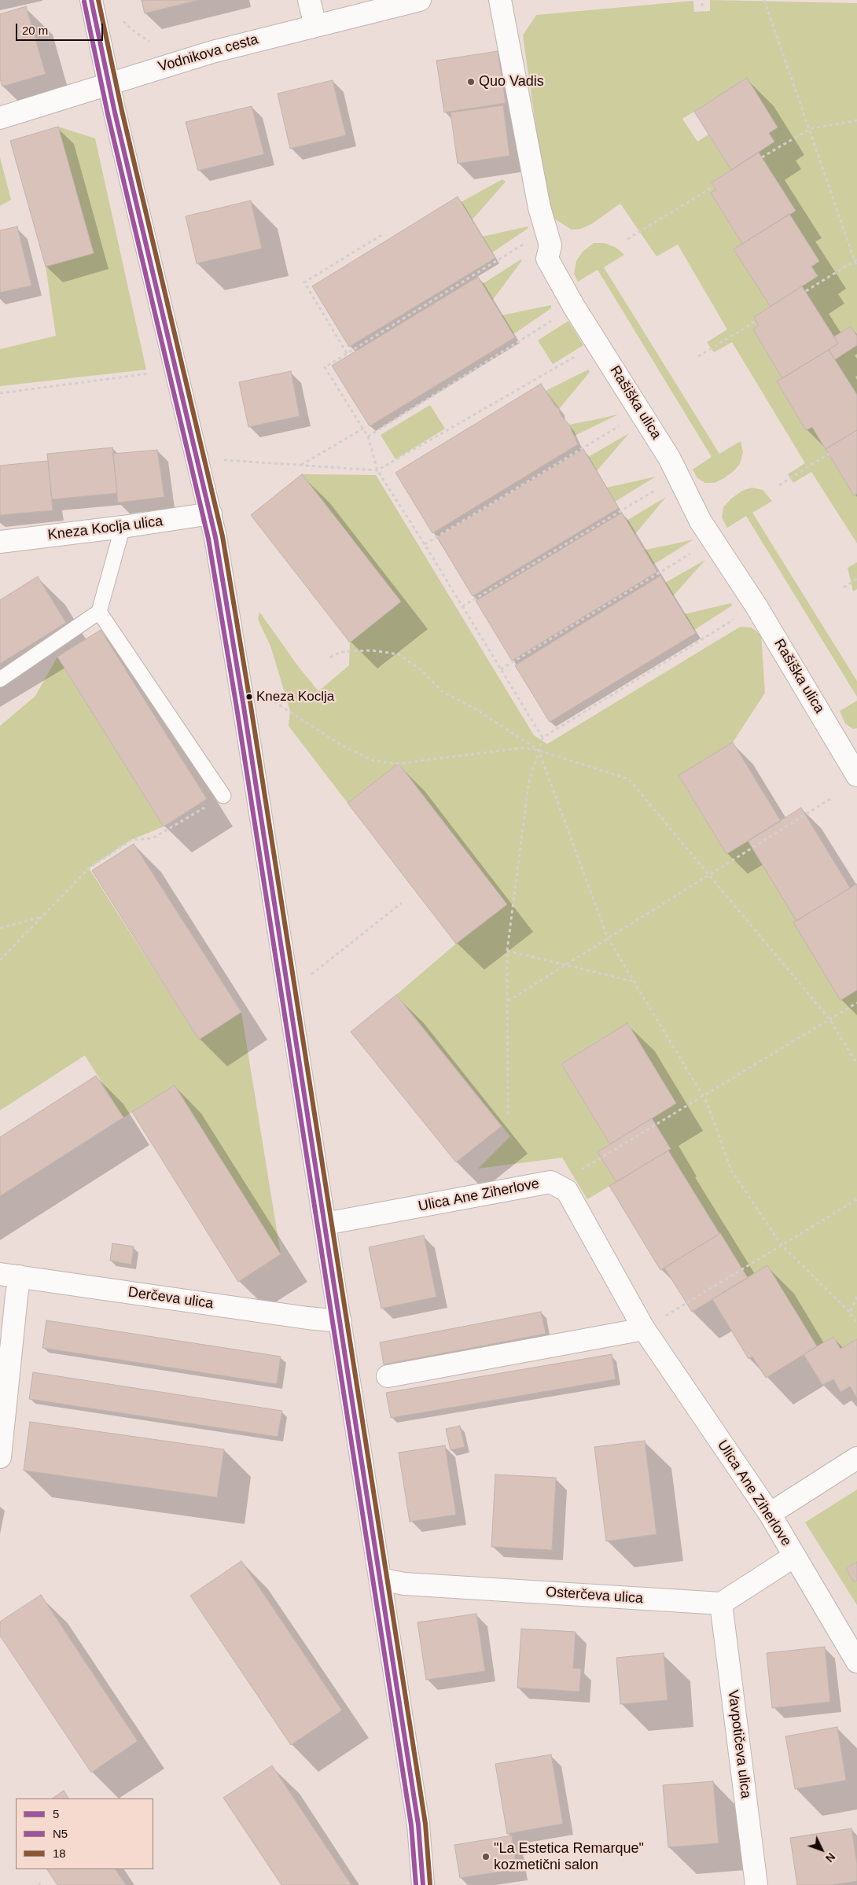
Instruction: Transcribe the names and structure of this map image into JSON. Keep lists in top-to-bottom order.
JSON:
{
  "streets": {
    "street": [
      "Vodnikova cesta",
      "Rašiška ulica",
      "Kneza Koclja ulica",
      "Ulica Ane Ziherlove",
      "Derčeva ulica",
      "Osterčeva ulica",
      "Vavpotičeva ulica"
    ]
  },
  "crossings": [
    ["Osterčeva ulica", "Vavpotičeva ulica"]
  ],
  "places": ["Quo Vadis", "Kneza Koclja", "\"La Estetica Remarque\" kozmetični salon"],
  "lines": ["transit line 5", "transit line 18", "transit line N5"],
  "legend": ["5", "N5", "18"],
  "scale_bar": "20 m",
  "north": "bottom right"
}
